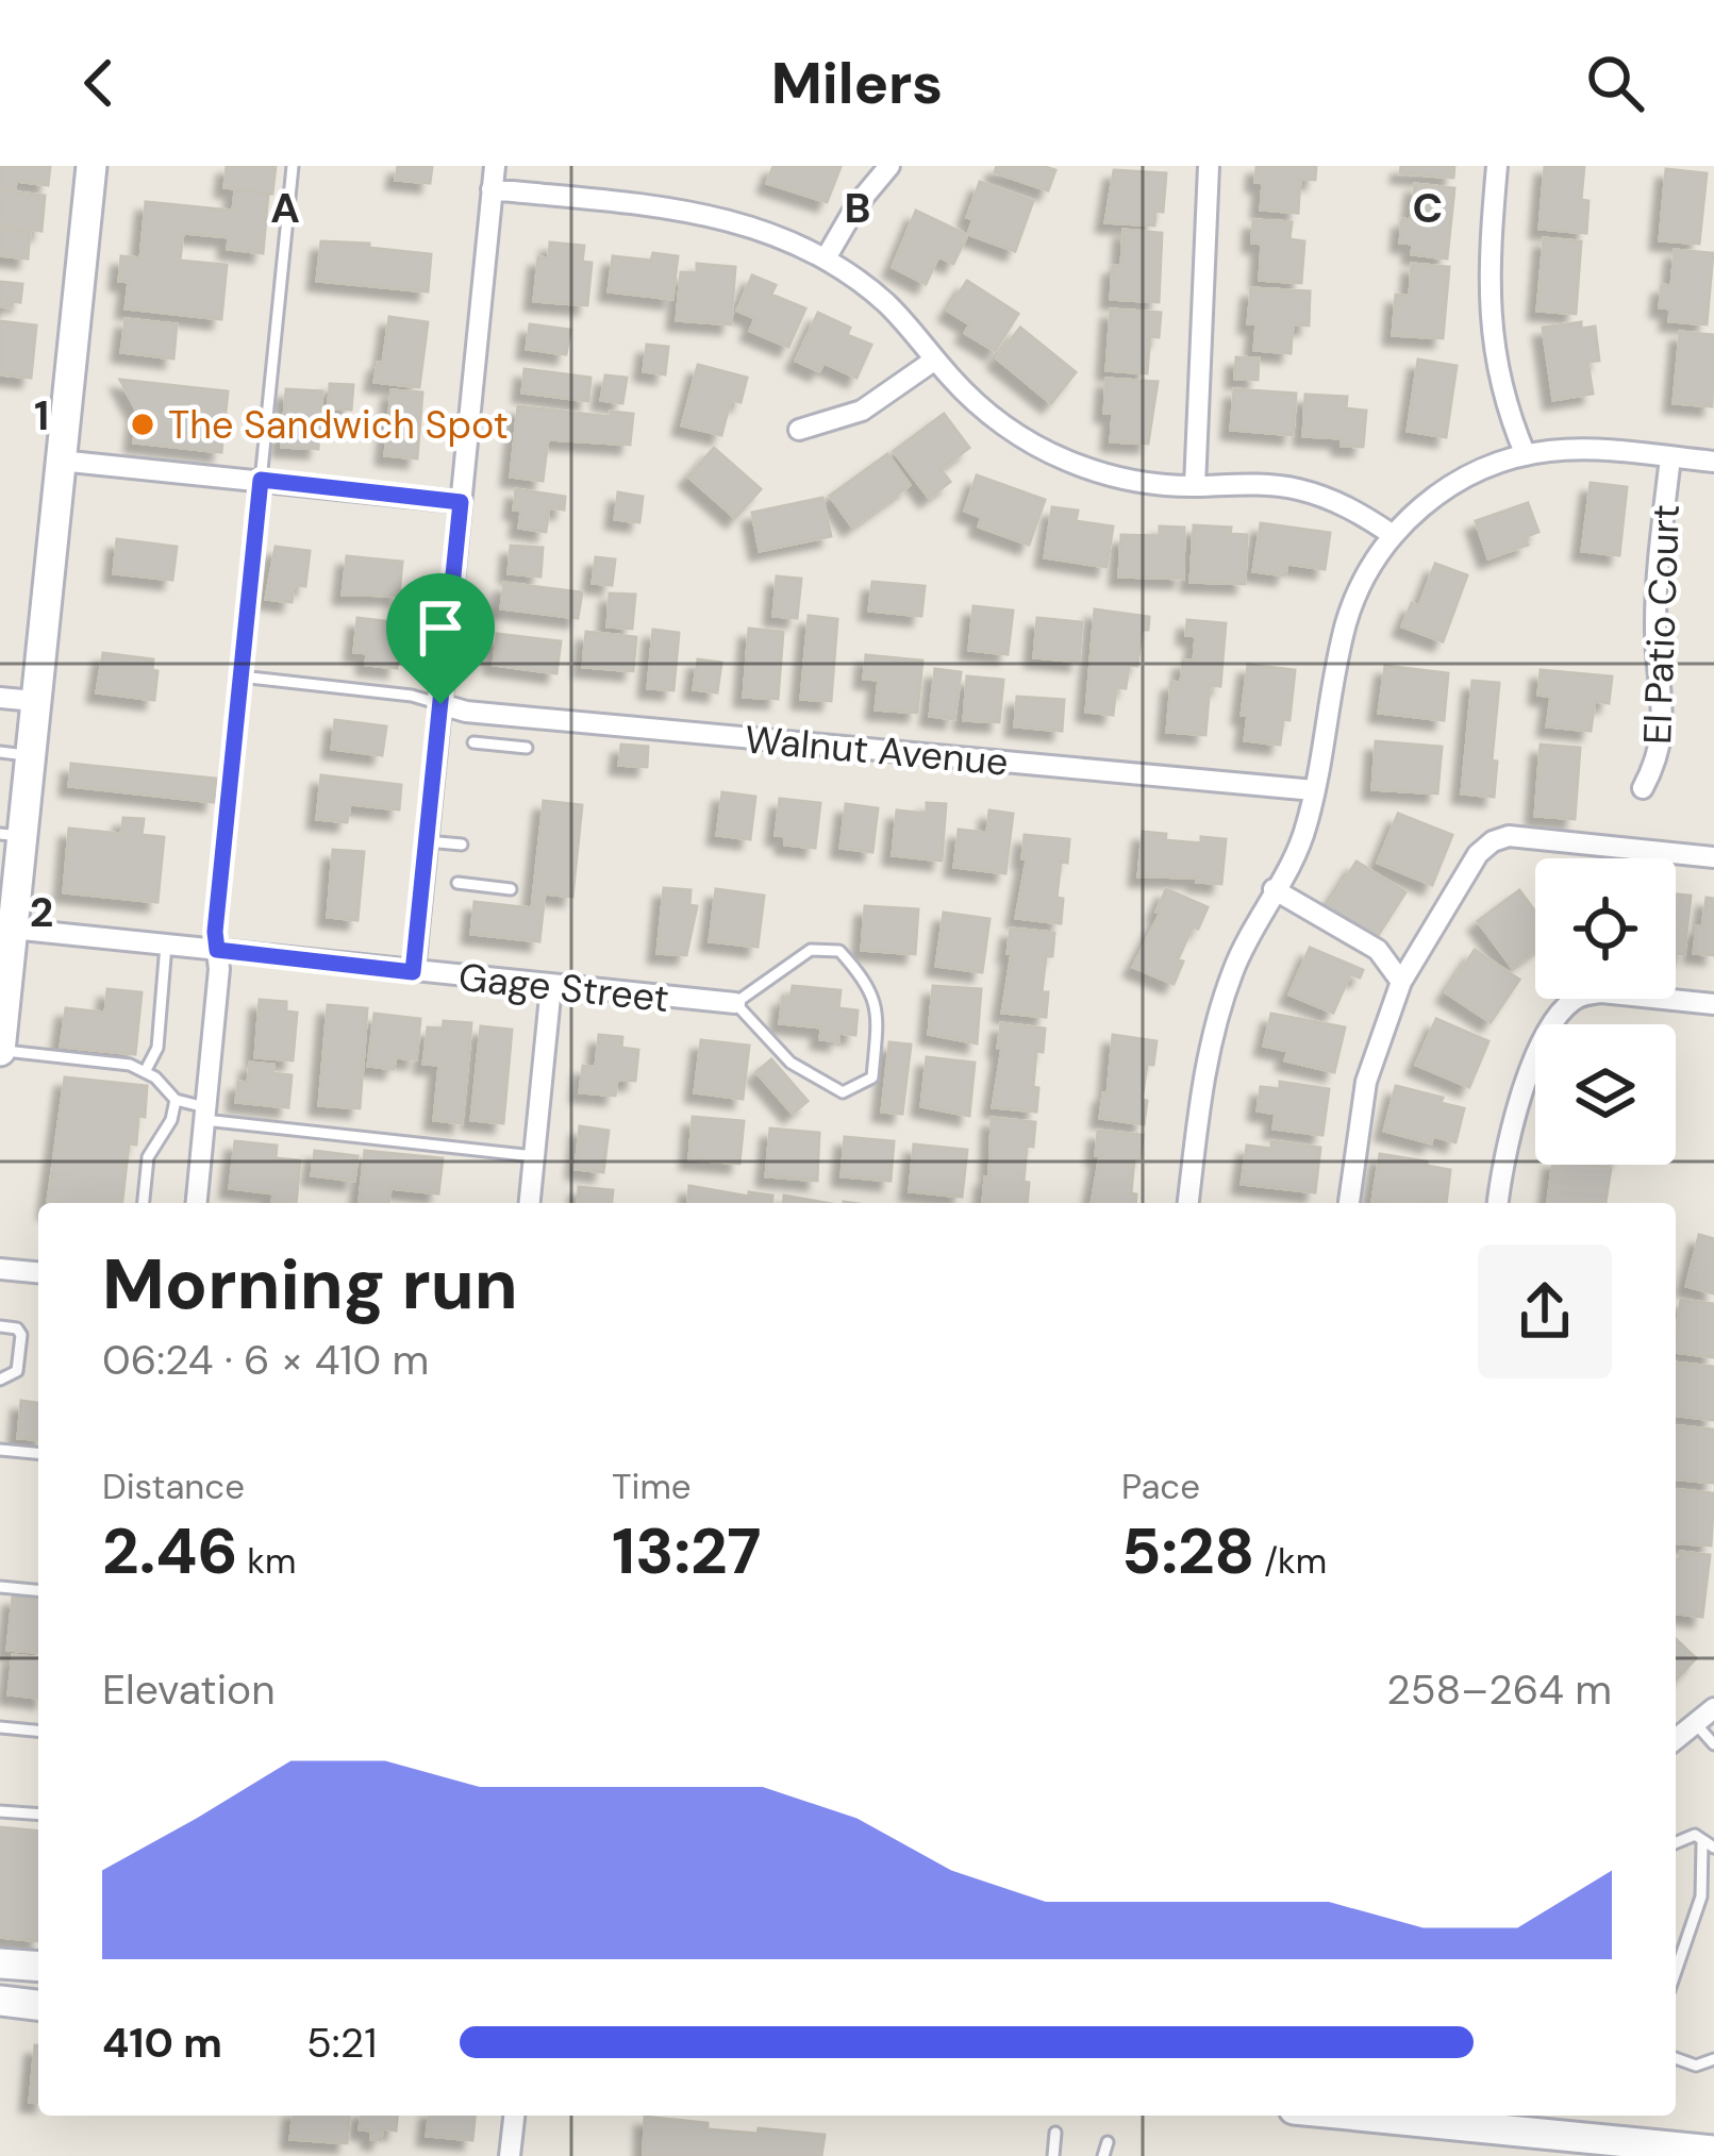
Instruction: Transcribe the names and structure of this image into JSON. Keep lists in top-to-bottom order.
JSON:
{
  "streets": {
    "street": ["El Patio Court", "Walnut Avenue", "Gage Street"]
  },
  "places": ["The Sandwich Spot"],
  "page": {
    "header": "Milers",
    "heading": ["Morning run", "06:24 · 6 × 410 m"],
    "stats": [
      ["Distance", "2.46 km"],
      ["Time", "13:27"],
      ["Pace", "5:28 /km"]
    ],
    "chart": ["Elevation", "258–264 m"],
    "list": [
      {
        "name": "410 m",
        "note": "5:21"
      }
    ]
  },
  "grid": {
    "columns": ["A", "B", "C"],
    "rows": ["1", "2"]
  }
}
